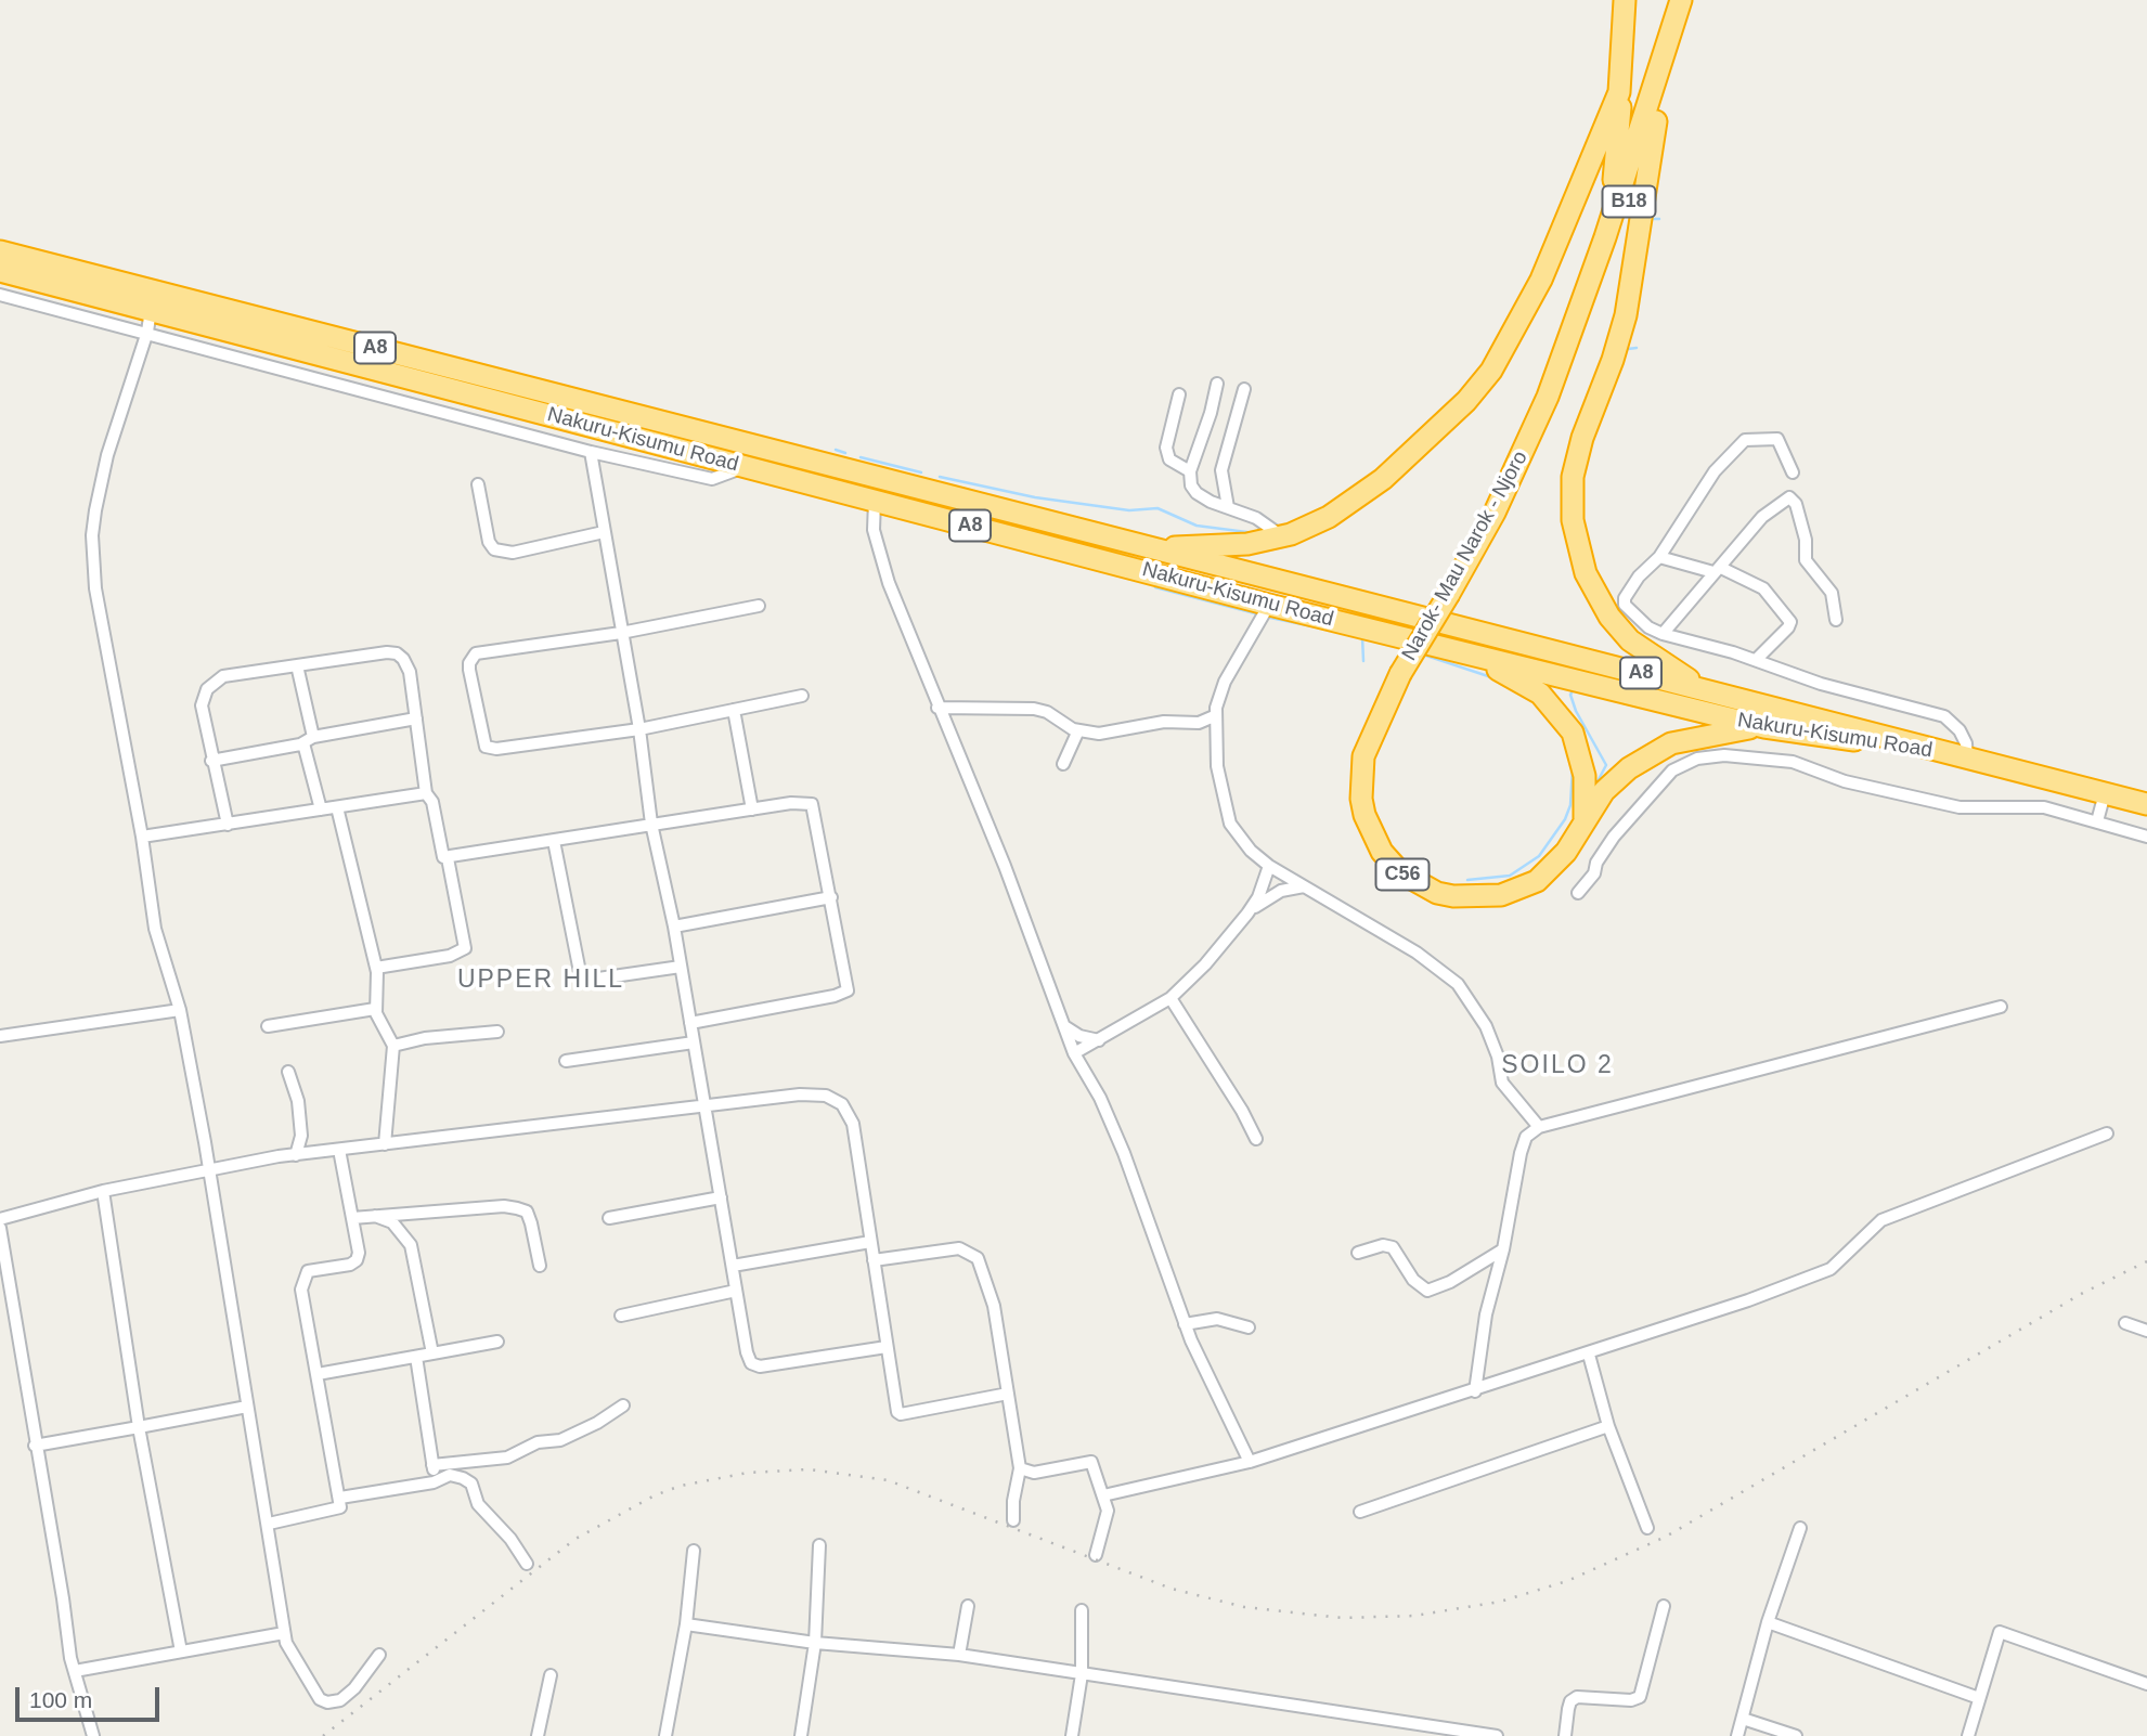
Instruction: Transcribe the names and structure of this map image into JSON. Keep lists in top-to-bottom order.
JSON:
{
  "streets": {
    "highway": [
      "B18",
      "A8",
      "Nakuru-Kisumu Road",
      "Narok- Mau Narok - Njoro",
      "C56"
    ]
  },
  "crossings": [
    ["A8", "Nakuru-Kisumu Road"],
    ["Narok- Mau Narok - Njoro", "C56"]
  ],
  "districts": ["UPPER HILL", "SOILO 2"],
  "scale_bar": "100 m"
}
